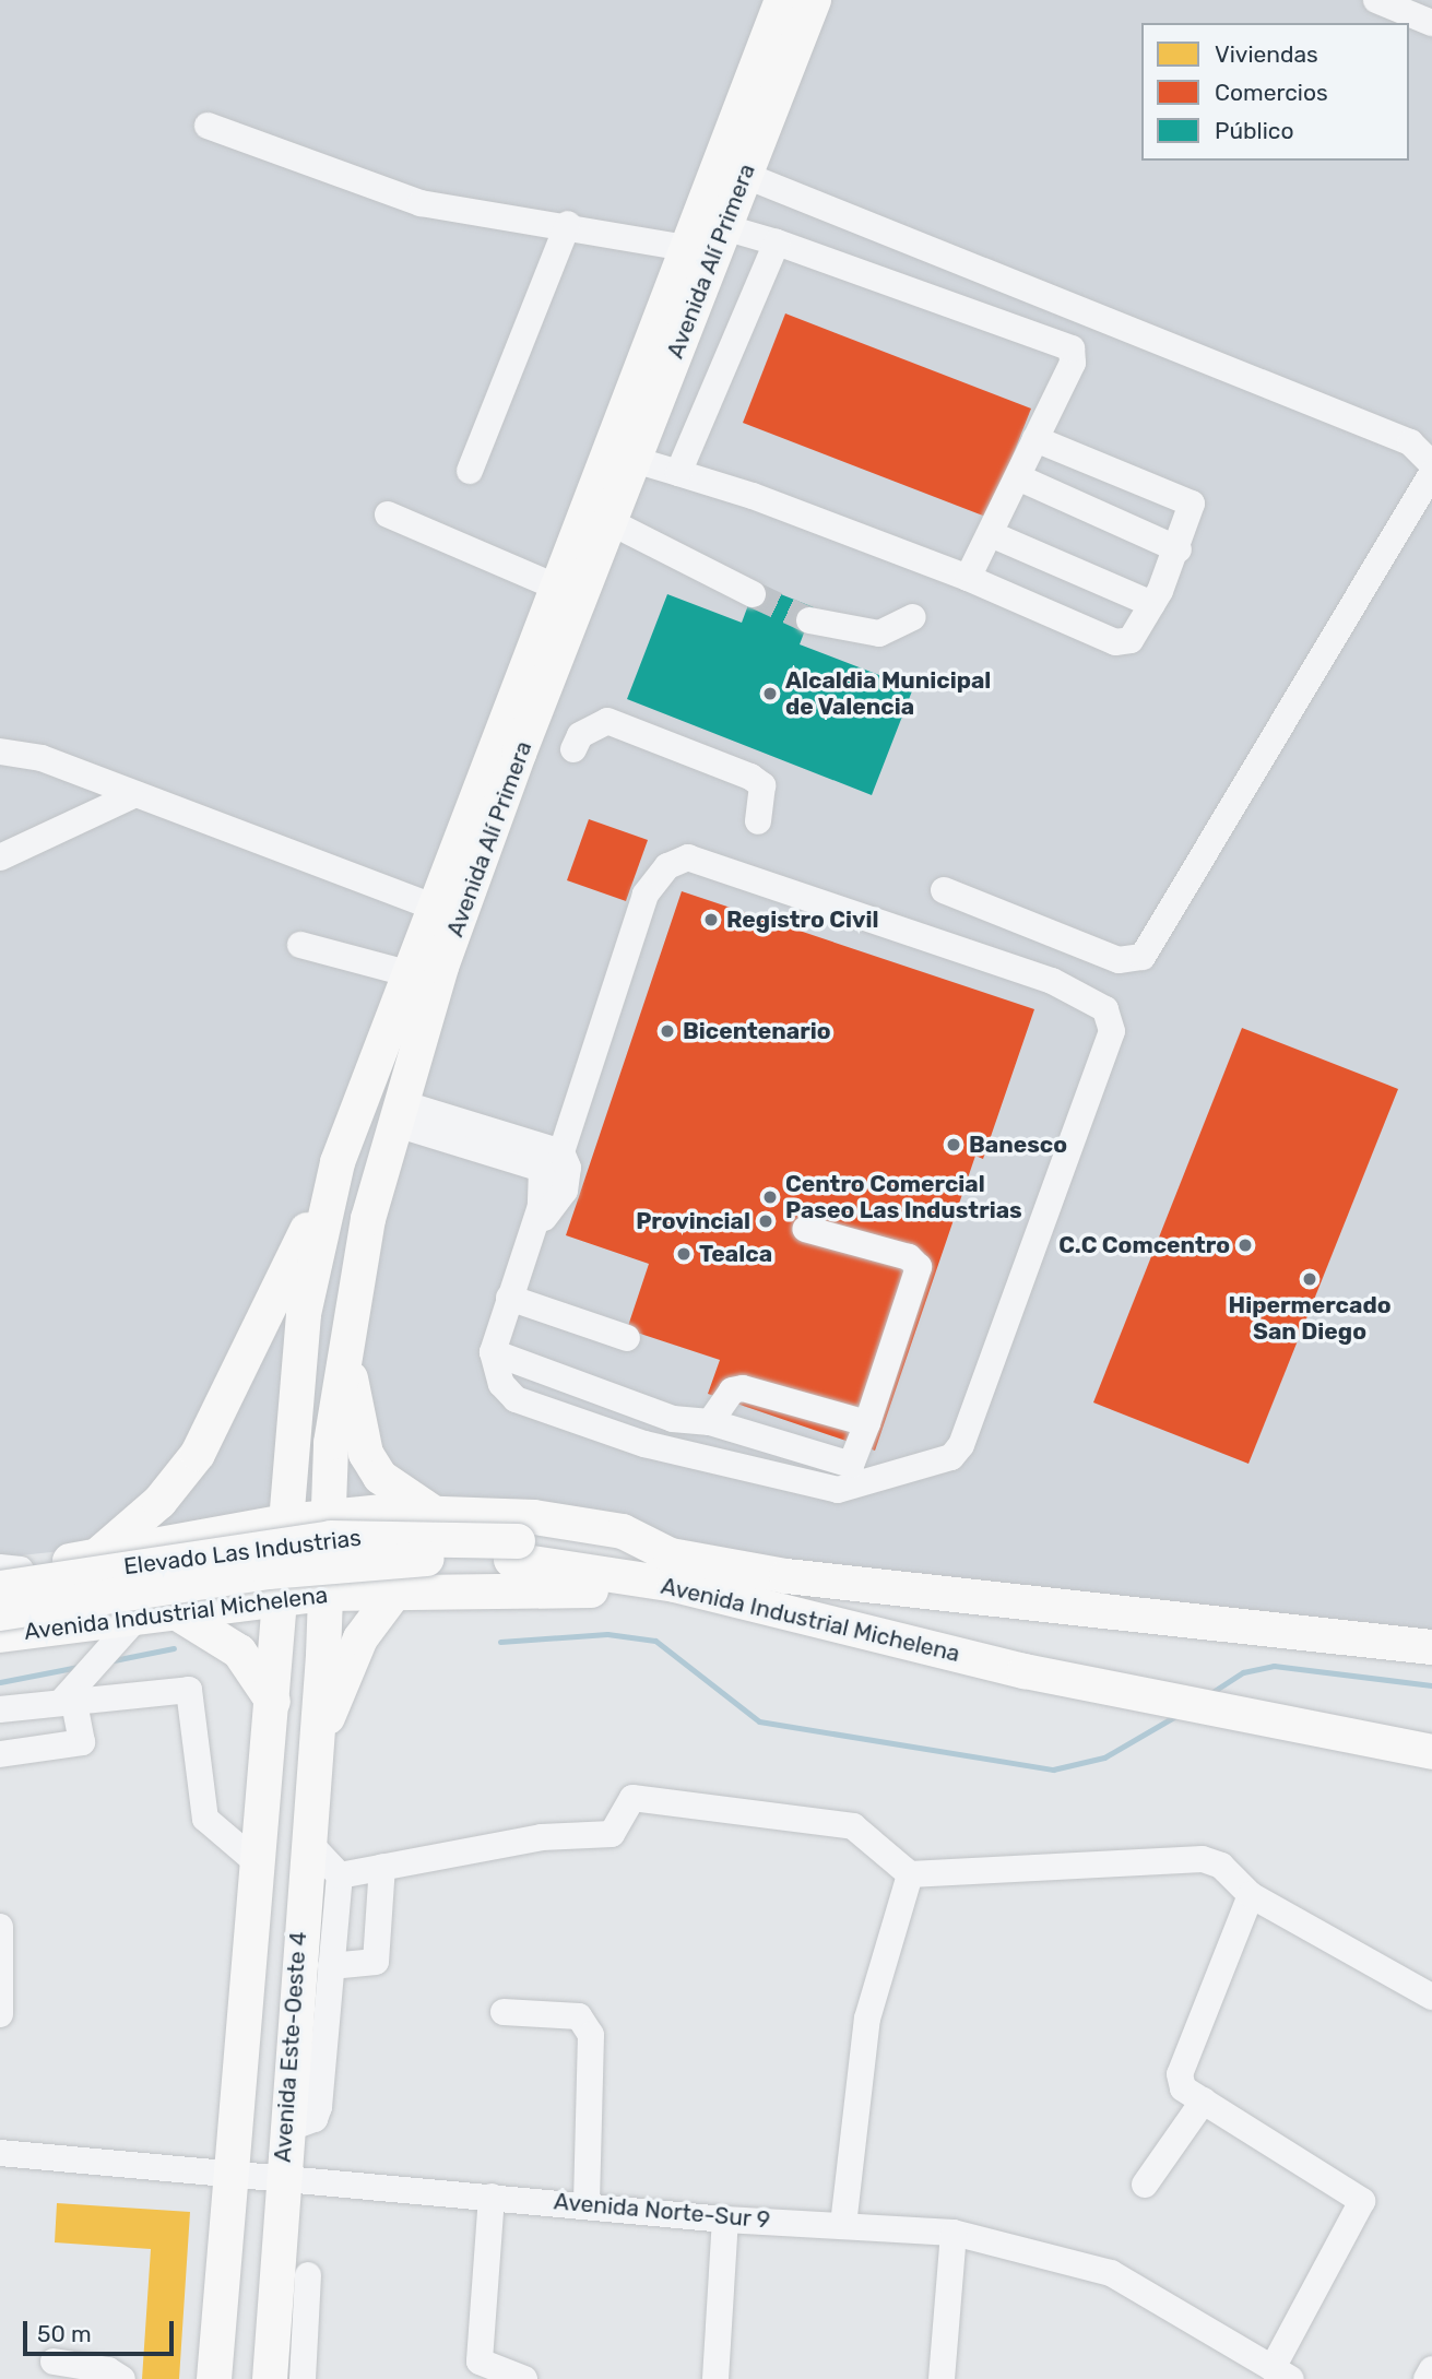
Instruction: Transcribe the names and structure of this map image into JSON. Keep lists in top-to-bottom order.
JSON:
{
  "streets": {
    "main road": [
      "Avenida Alí Primera",
      "Elevado Las Industrias",
      "Avenida Industrial Michelena",
      "Avenida Este-Oeste 4"
    ],
    "street": ["Avenida Norte-Sur 9"]
  },
  "crossings": [
    ["Avenida Alí Primera", "Avenida Industrial Michelena"],
    ["Avenida Alí Primera", "Avenida Este-Oeste 4"],
    ["Avenida Alí Primera", "Avenida Norte-Sur 9"],
    ["Elevado Las Industrias", "Avenida Industrial Michelena"],
    ["Avenida Este-Oeste 4", "Avenida Norte-Sur 9"]
  ],
  "places": [
    "Alcaldia Municipal de Valencia",
    "Registro Civil",
    "Bicentenario",
    "Banesco",
    "Centro Comercial Paseo Las Industrias",
    "Provincial",
    "C.C Comcentro",
    "Tealca",
    "Hipermercado San Diego"
  ],
  "legend": ["Viviendas", "Comercios", "Público"],
  "scale_bar": "50 m"
}
